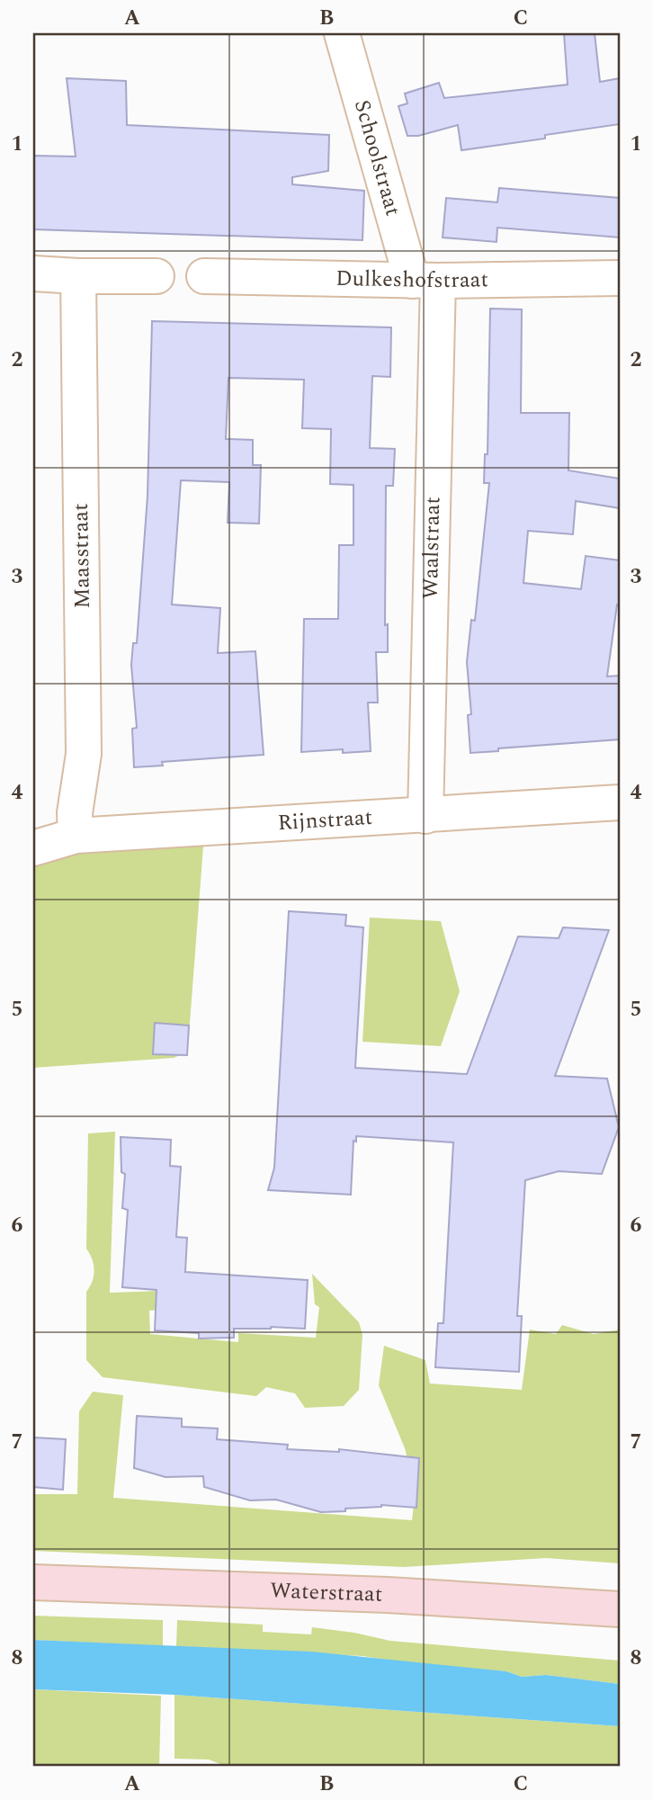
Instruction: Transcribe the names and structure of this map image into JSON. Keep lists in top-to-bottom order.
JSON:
{
  "streets": {
    "street": [
      "Schoolstraat",
      "Dulkeshofstraat",
      "Waalstraat",
      "Maasstraat",
      "Rijnstraat",
      "Waterstraat"
    ]
  },
  "crossings": [
    ["Schoolstraat", "Dulkeshofstraat"],
    ["Schoolstraat", "Waalstraat"],
    ["Dulkeshofstraat", "Waalstraat"],
    ["Waalstraat", "Rijnstraat"],
    ["Maasstraat", "Rijnstraat"]
  ],
  "grid": {
    "columns": ["A", "B", "C"],
    "rows": [
      "1",
      "2",
      "3",
      "4",
      "5",
      "6",
      "7",
      "8"
    ]
  }
}
